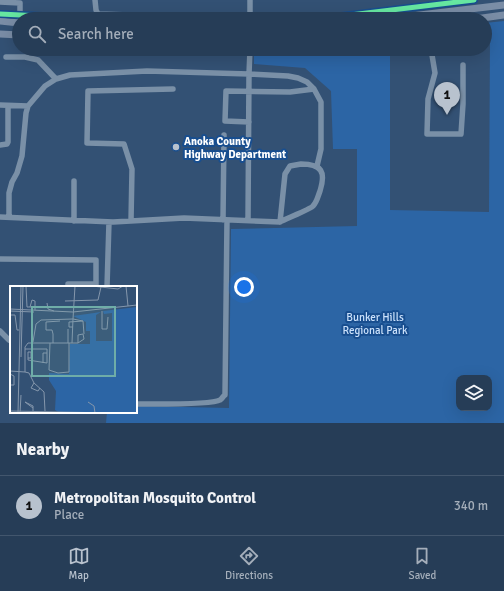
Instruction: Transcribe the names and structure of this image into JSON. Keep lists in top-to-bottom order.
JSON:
{
  "parks": ["Bunker Hills Regional Park"],
  "places": ["Anoka County Highway Department"],
  "page": {
    "search": "Search here",
    "pins": "1",
    "heading": "Nearby",
    "list": [
      {
        "mark": "1",
        "name": "Metropolitan Mosquito Control",
        "note": "Place",
        "value": "340 m"
      }
    ],
    "nav": ["Map", "Directions", "Saved"]
  }
}
